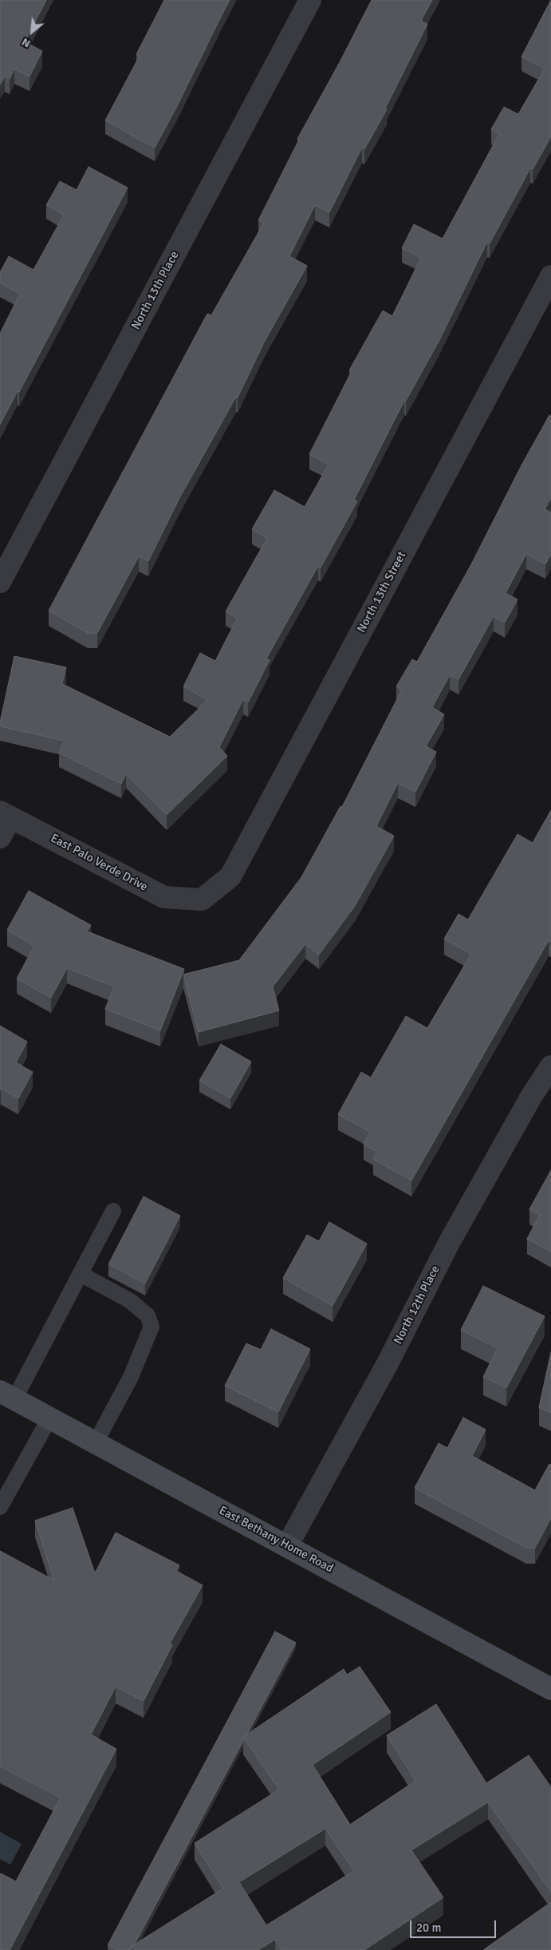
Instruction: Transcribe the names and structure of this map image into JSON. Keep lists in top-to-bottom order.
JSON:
{
  "streets": {
    "main road": ["East Bethany Home Road"],
    "street": [
      "North 13th Place",
      "North 13th Street",
      "East Palo Verde Drive",
      "North 12th Place"
    ]
  },
  "crossings": [
    ["North 13th Street", "East Palo Verde Drive"],
    ["North 12th Place", "East Bethany Home Road"]
  ],
  "scale_bar": "20 m",
  "north": "bottom left"
}
